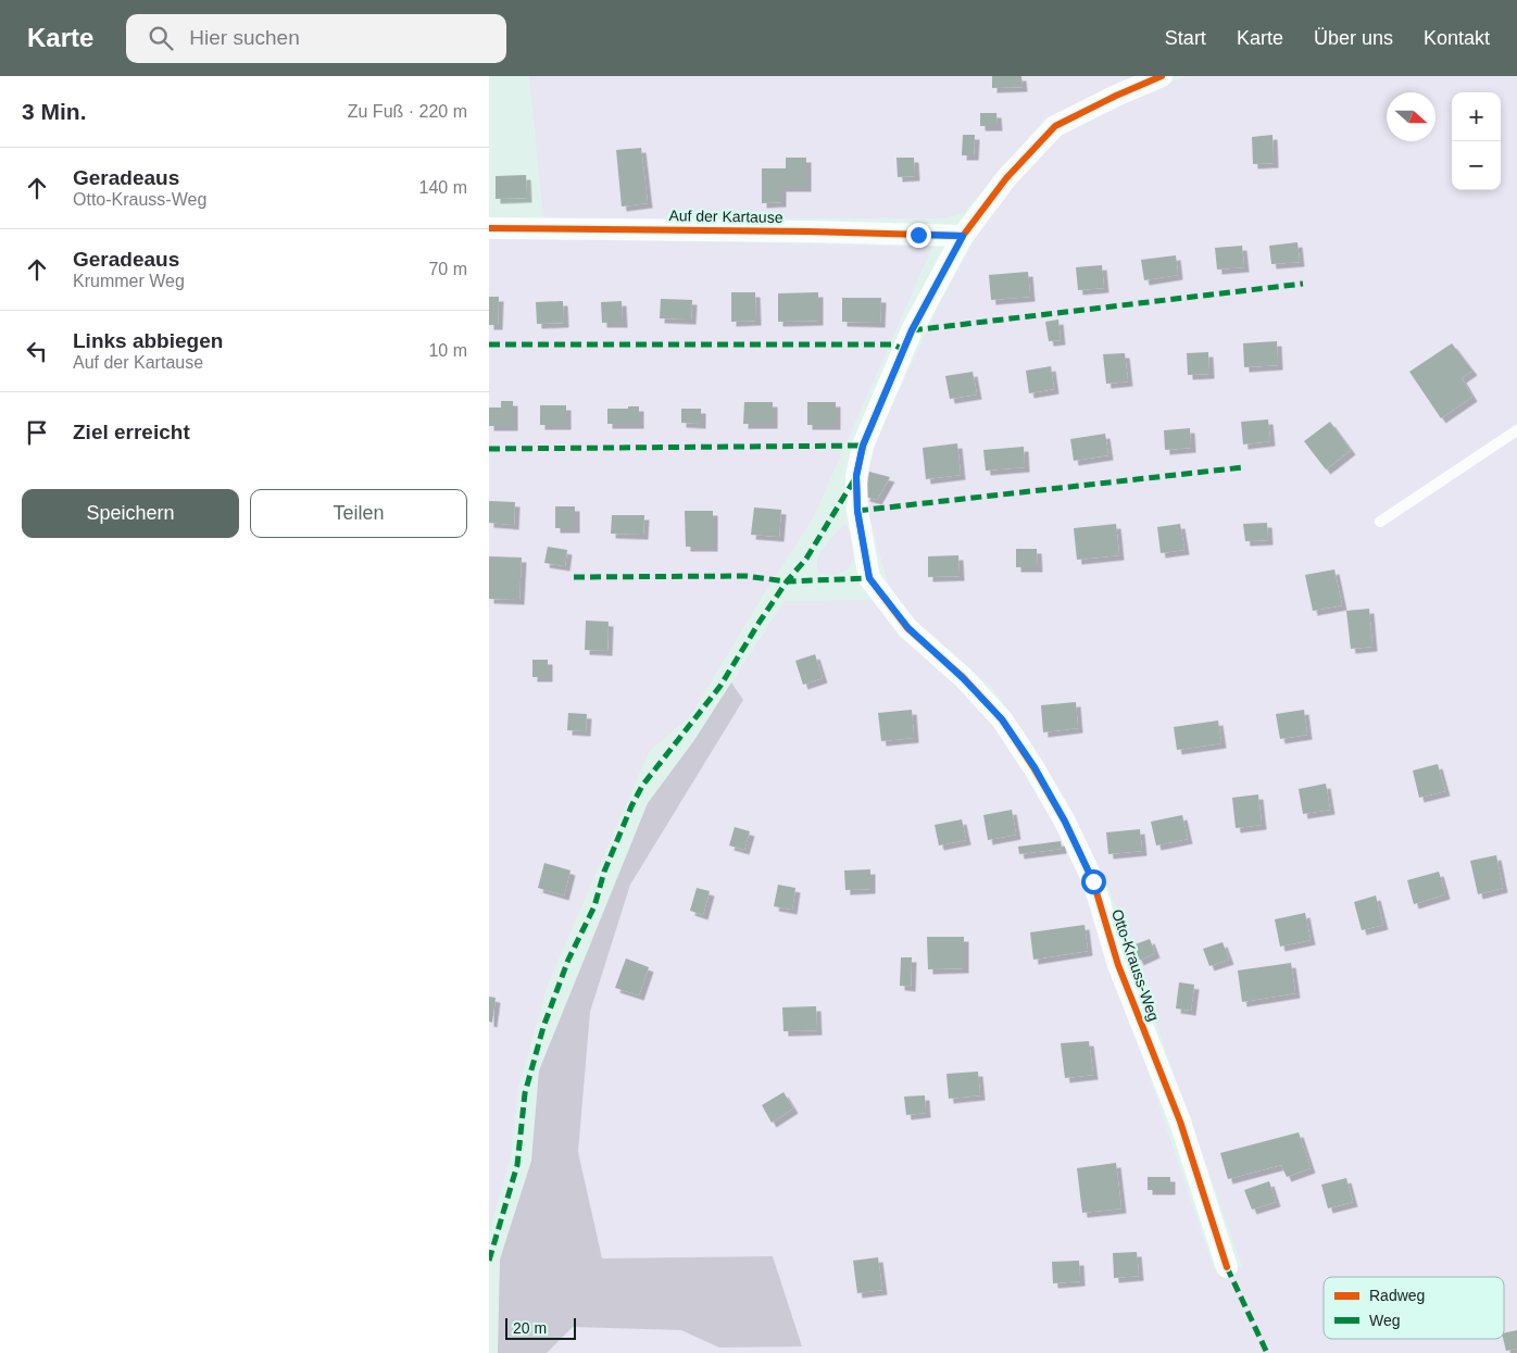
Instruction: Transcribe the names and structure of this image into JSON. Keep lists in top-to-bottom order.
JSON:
{
  "streets": {
    "street": ["Auf der Kartause", "Otto-Krauss-Weg"]
  },
  "crossings": [
    ["Auf der Kartause", "Otto-Krauss-Weg"]
  ],
  "legend": ["Radweg", "Weg"],
  "scale_bar": "20 m",
  "north": "right",
  "page": {
    "header": "Karte",
    "search": "Hier suchen",
    "nav": [
      "Start",
      "Karte",
      "Über uns",
      "Kontakt"
    ],
    "heading": ["3 Min.", "Zu Fuß · 220 m"],
    "map_buttons": ["+", "−"],
    "list": [
      ["Geradeaus", "Otto-Krauss-Weg", "140 m"],
      ["Geradeaus", "Krummer Weg", "70 m"],
      ["Links abbiegen", "Auf der Kartause", "10 m"],
      "Ziel erreicht"
    ],
    "buttons": ["Speichern", "Teilen"],
    "scale": "20 m"
  }
}
